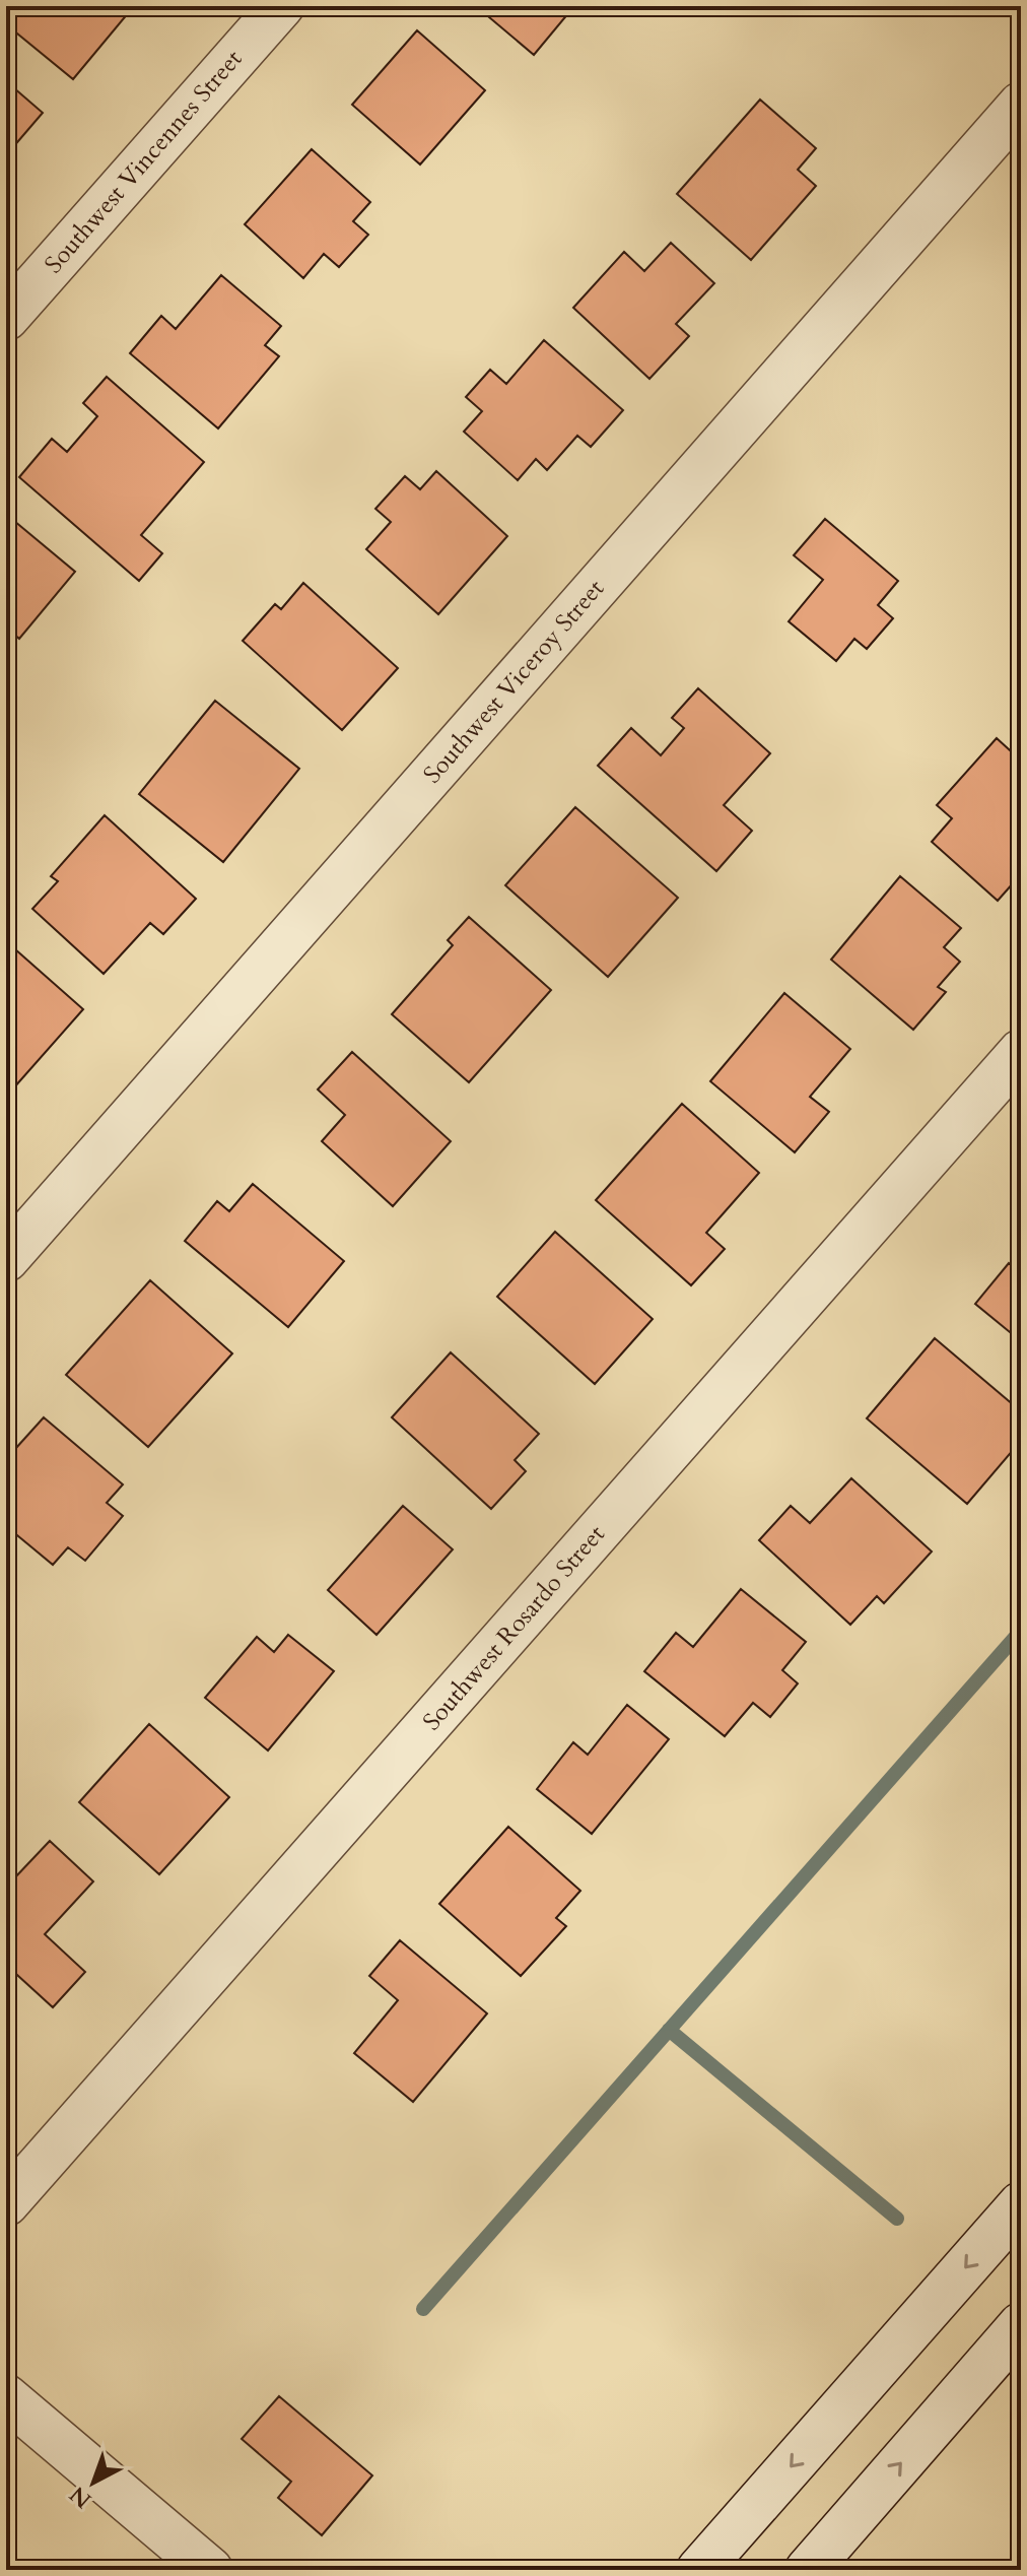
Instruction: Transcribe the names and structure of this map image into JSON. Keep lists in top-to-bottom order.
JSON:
{
  "streets": {
    "street": ["Southwest Vincennes Street", "Southwest Viceroy Street", "Southwest Rosardo Street"]
  },
  "north": "bottom left"
}
